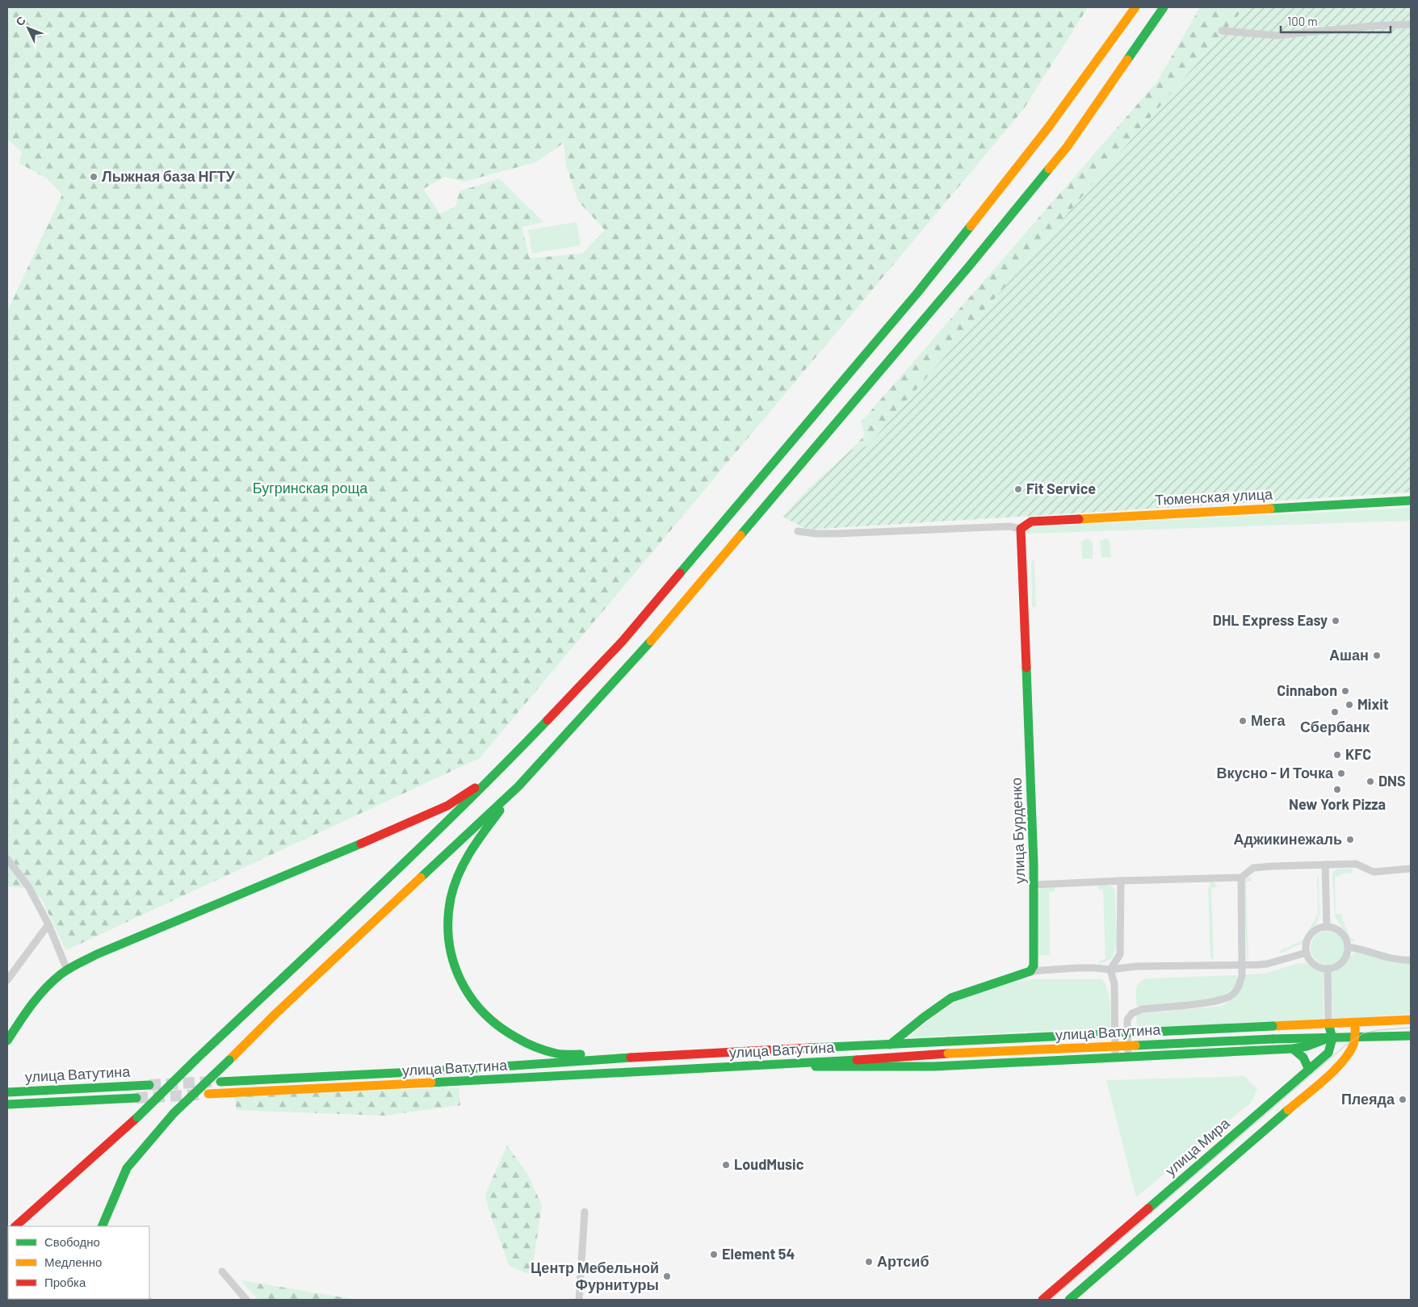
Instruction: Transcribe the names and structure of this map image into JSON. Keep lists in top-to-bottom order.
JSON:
{
  "streets": {
    "main road": [
      "Тюменская улица",
      "улица Бурденко",
      "улица Ватутина",
      "улица Мира"
    ]
  },
  "crossings": [
    ["Тюменская улица", "улица Бурденко"],
    ["улица Ватутина", "улица Мира"]
  ],
  "parks": ["Бугринская роща"],
  "places": [
    "Лыжная база НГТУ",
    "Fit Service",
    "DHL Express Easy",
    "Ашан",
    "Cinnabon",
    "Mixit",
    "Сбербанк",
    "Мега",
    "KFC",
    "Вкусно - И Точка",
    "DNS",
    "New York Pizza",
    "Аджикинежаль",
    "Плеяда",
    "LoudMusic",
    "Element 54",
    "Артсиб",
    "Центр Мебельной Фурнитуры"
  ],
  "legend": ["Свободно", "Медленно", "Пробка"],
  "scale_bar": "100 m",
  "north": "top left"
}
